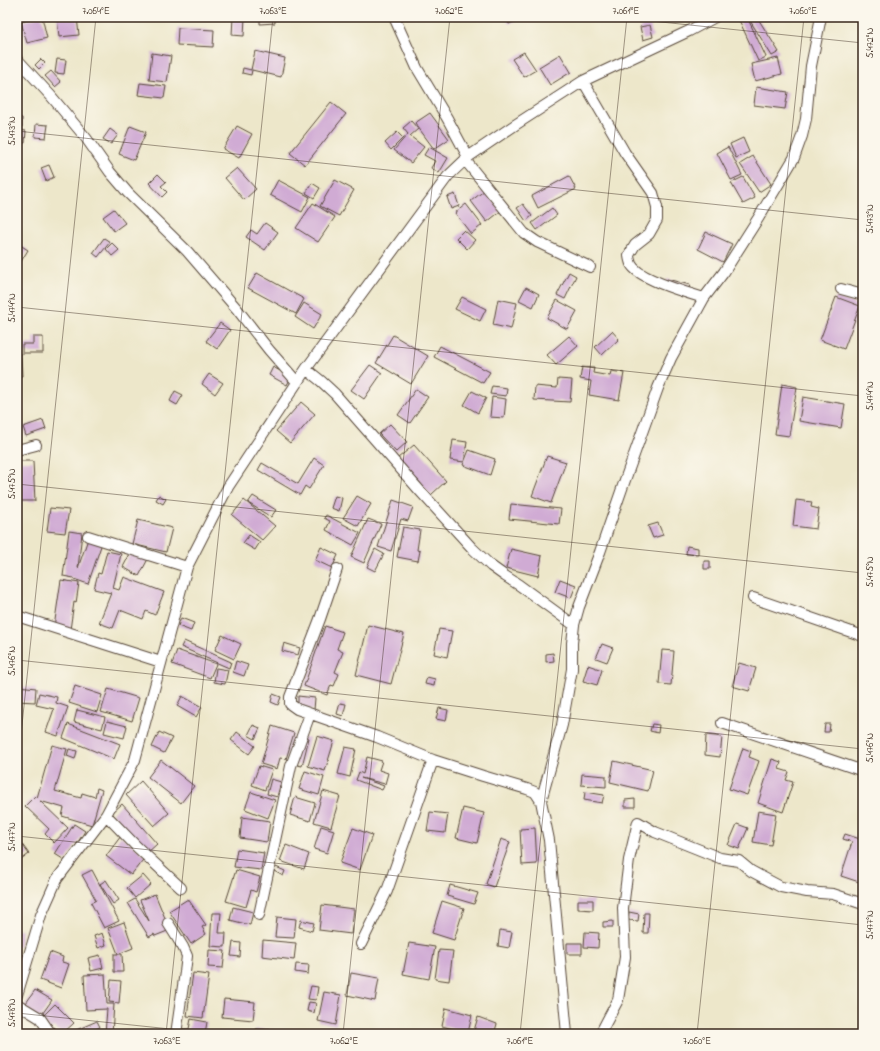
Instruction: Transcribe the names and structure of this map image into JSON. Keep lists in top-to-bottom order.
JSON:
{
  "coordinates": [
    "7.064°E",
    "7.063°E",
    "7.062°E",
    "7.061°E",
    "7.060°E",
    "5.472°N",
    "5.473°N",
    "5.474°N",
    "5.475°N",
    "5.476°N",
    "5.477°N",
    "5.478°N"
  ]
}
